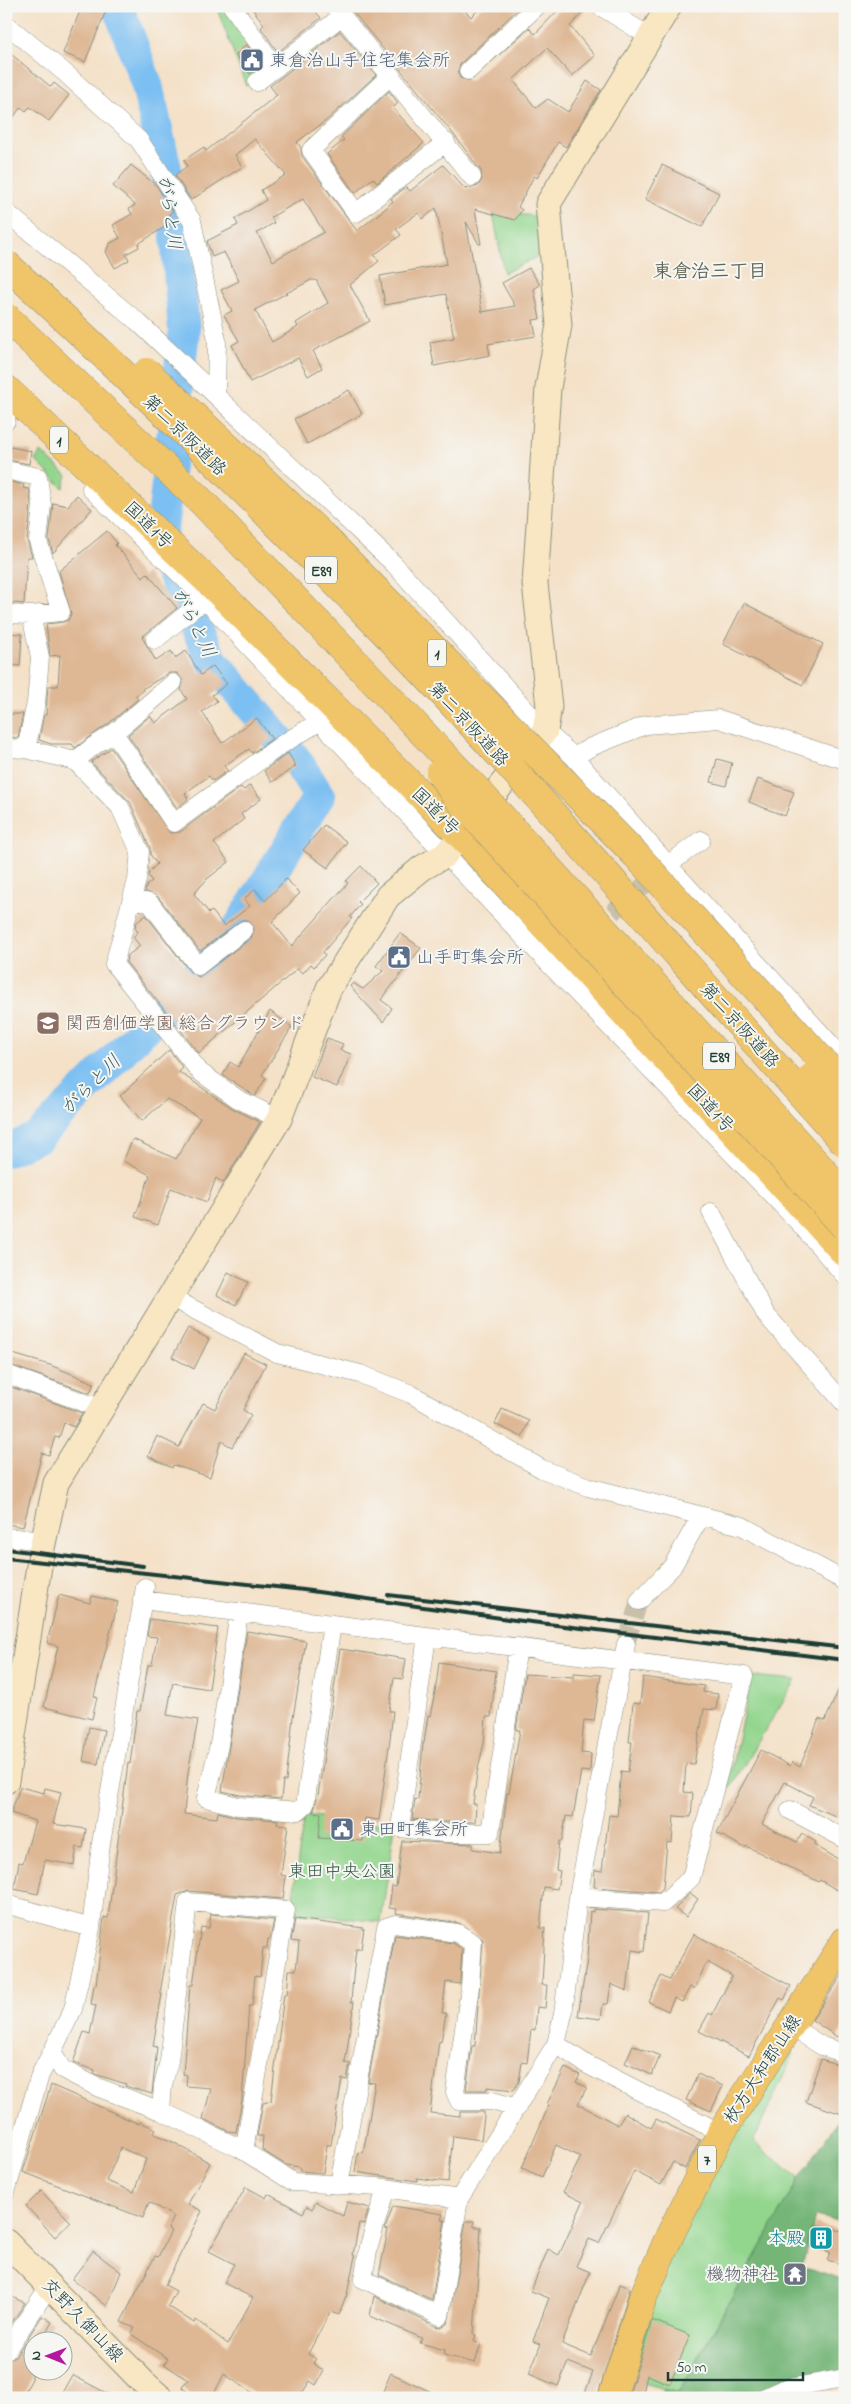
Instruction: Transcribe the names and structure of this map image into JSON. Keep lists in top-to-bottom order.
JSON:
{
  "streets": {
    "main road": [
      "第二京阪道路",
      "1",
      "国道1号",
      "E89",
      "枚方大和郡山線",
      "7"
    ],
    "street": ["交野久御山線"]
  },
  "districts": ["東倉治三丁目"],
  "water": ["がらと川"],
  "parks": ["東田中央公園"],
  "places": {
    "public building": ["東倉治山手住宅集会所", "山手町集会所", "東田町集会所"],
    "school or university": ["関西創価学園 総合グラウンド"],
    "building": ["本殿"],
    "temple": ["機物神社"]
  },
  "scale_bar": "50 m",
  "north": "left"
}
